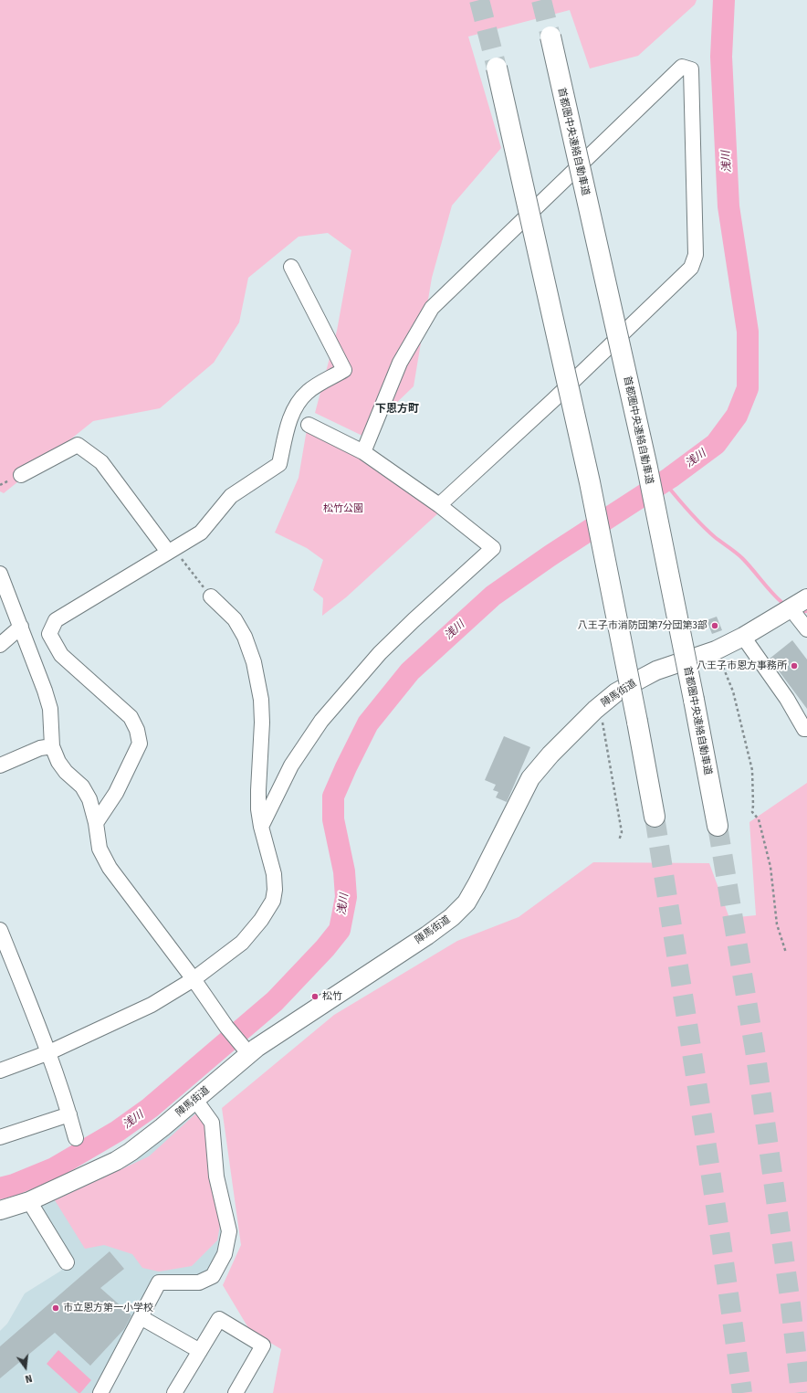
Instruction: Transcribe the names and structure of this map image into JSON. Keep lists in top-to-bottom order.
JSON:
{
  "streets": {
    "highway": ["首都圏中央連絡自動車道"],
    "main road": ["陣馬街道"]
  },
  "districts": ["下恩方町"],
  "water": ["浅川"],
  "parks": ["松竹公園"],
  "places": [
    "八王子市消防団第7分団第3部",
    "八王子市恩方事務所",
    "松竹",
    "市立恩方第一小学校"
  ],
  "north": "bottom"
}
